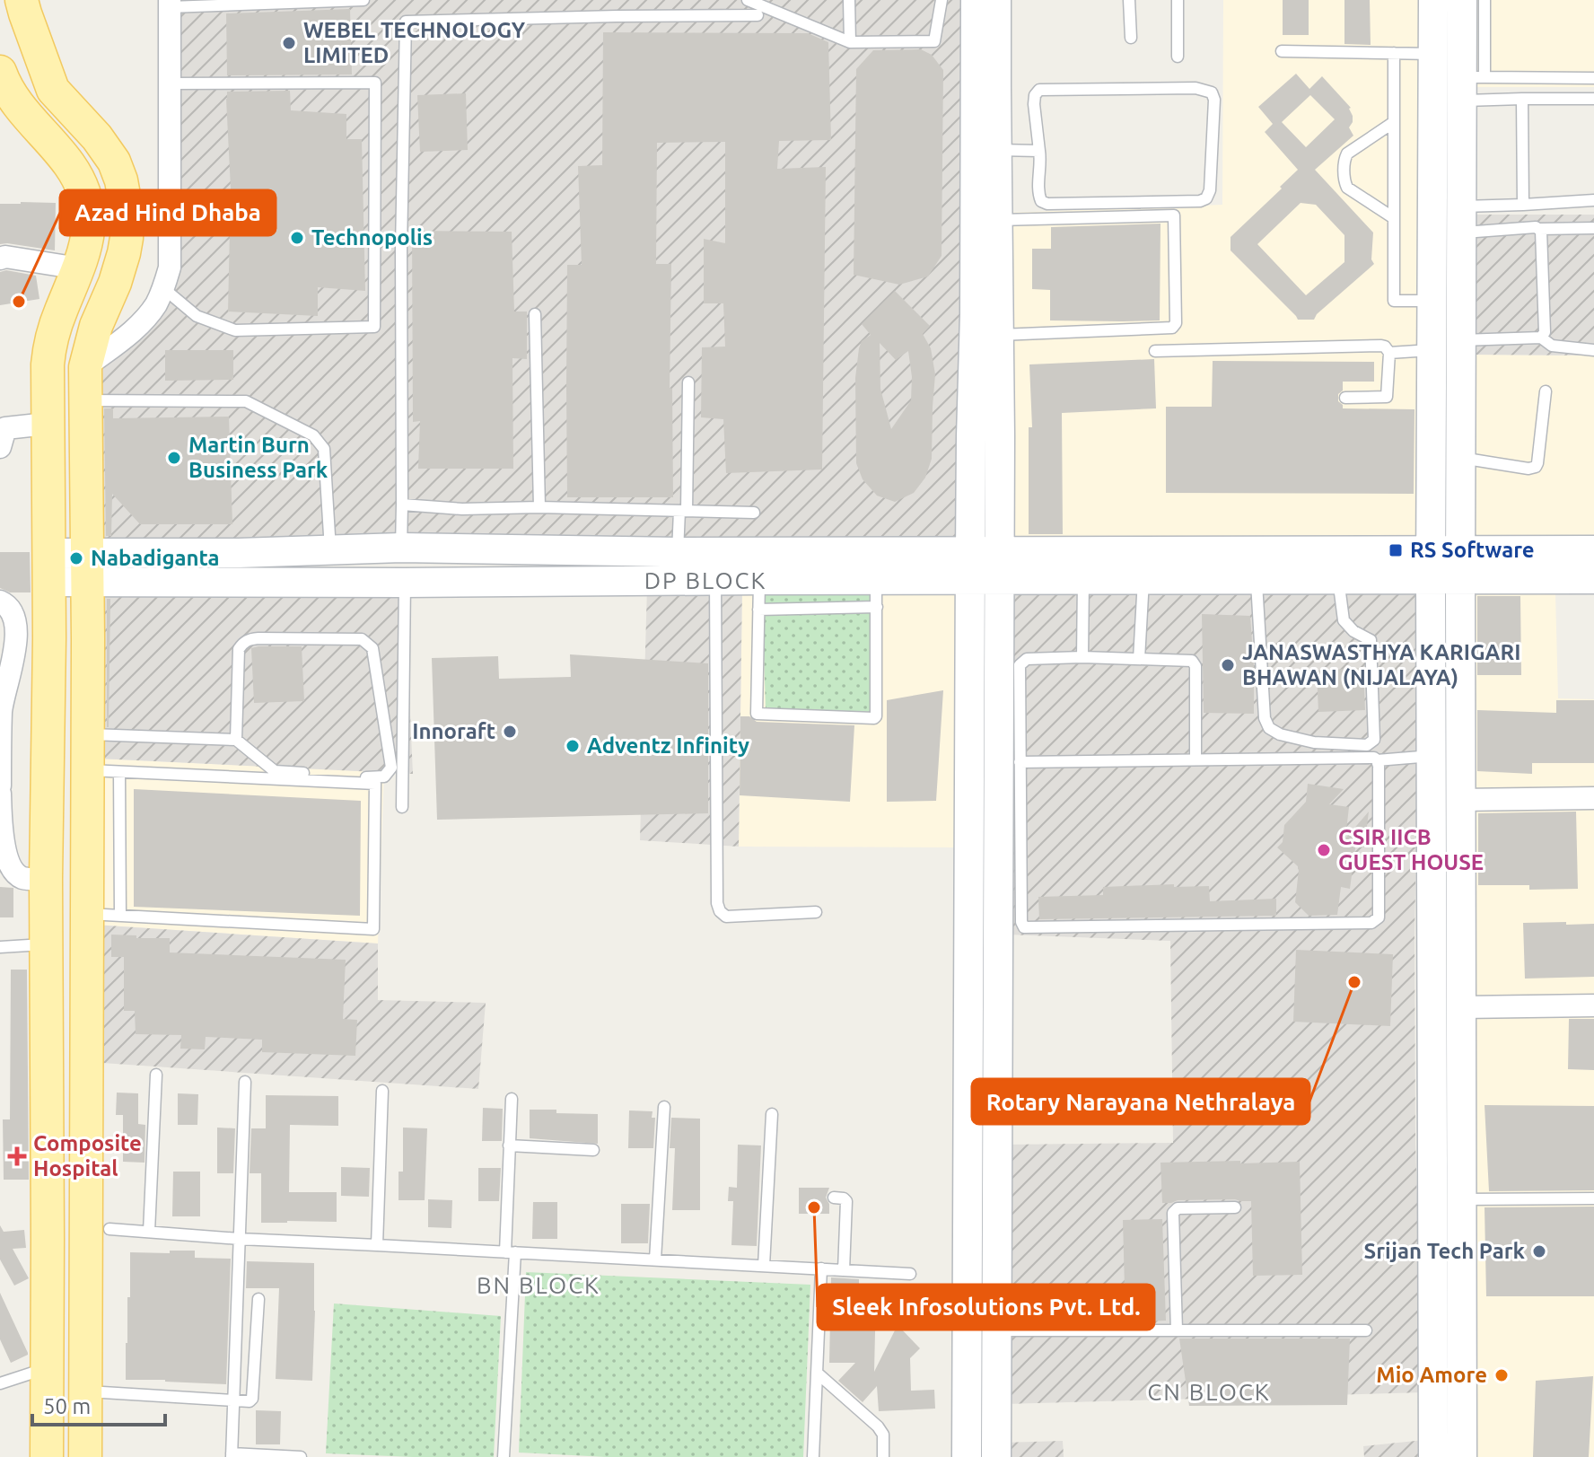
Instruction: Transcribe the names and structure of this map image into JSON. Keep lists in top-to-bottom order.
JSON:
{
  "districts": ["DP BLOCK", "BN BLOCK", "CN BLOCK"],
  "places": {
    "other": [
      "WEBEL TECHNOLOGY LIMITED",
      "Technopolis",
      "Azad Hind Dhaba",
      "Martin Burn Business Park",
      "Nabadiganta",
      "JANASWASTHYA KARIGARI BHAWAN (NIJALAYA)",
      "Innoraft",
      "Adventz Infinity",
      "CSIR IICB GUEST HOUSE",
      "Rotary Narayana Nethralaya",
      "Sleek Infosolutions Pvt. Ltd.",
      "Srijan Tech Park",
      "Mio Amore"
    ],
    "transit": ["RS Software"],
    "health": ["Composite Hospital"]
  },
  "scale_bar": "50 m"
}
